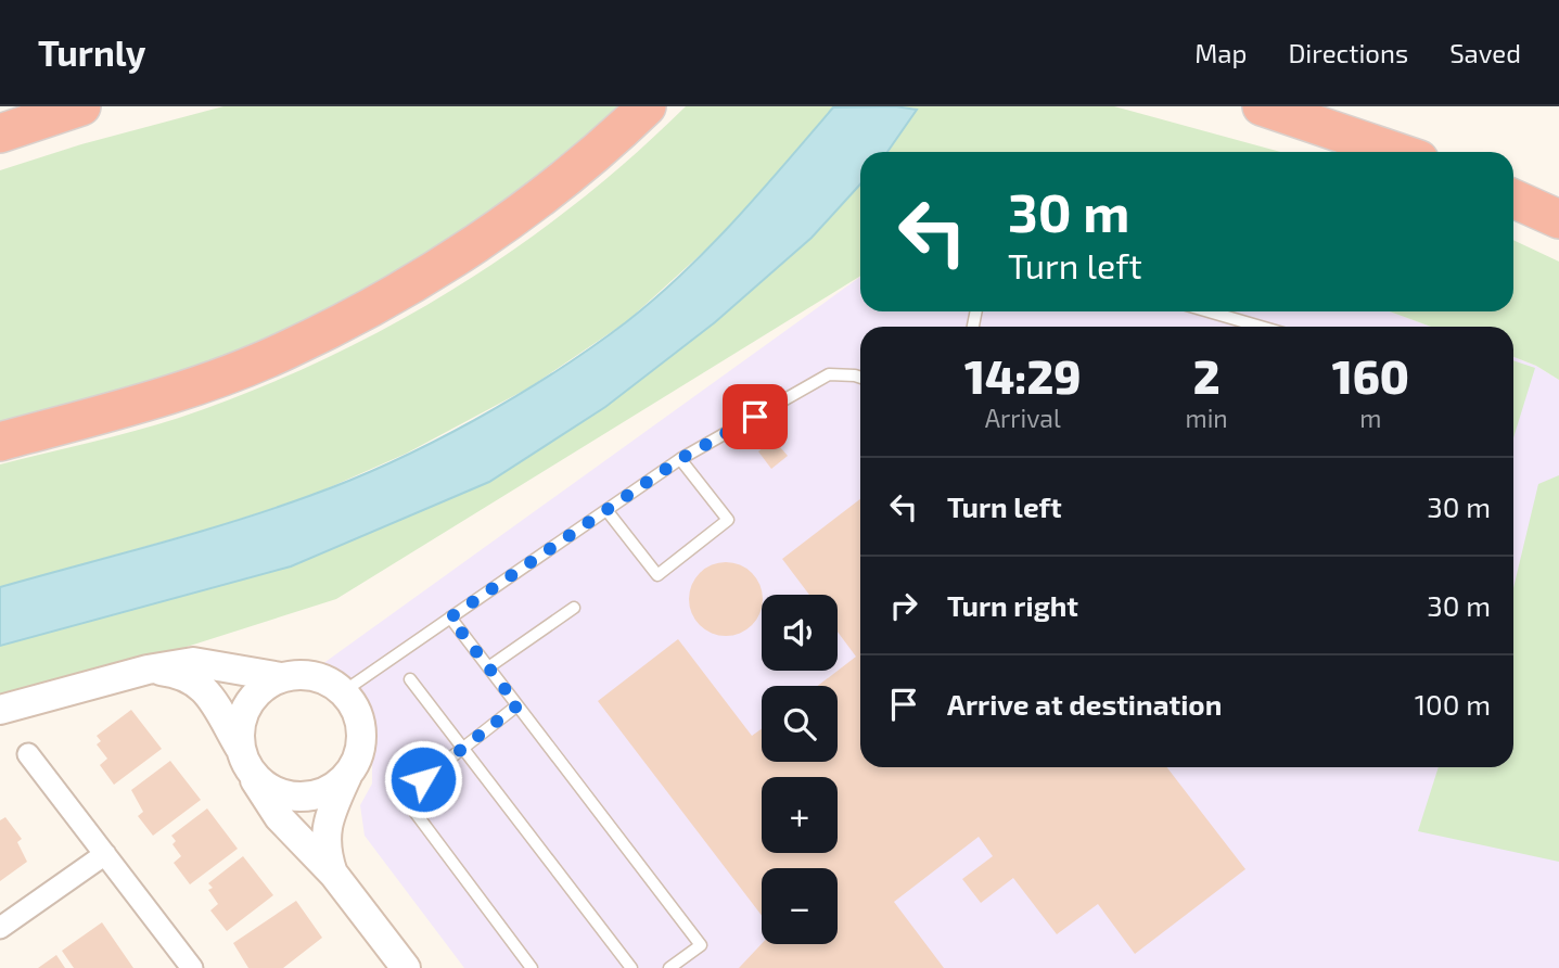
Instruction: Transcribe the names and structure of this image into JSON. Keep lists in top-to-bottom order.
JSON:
{
  "page": {
    "header": "Turnly",
    "nav": ["Map", "Directions", "Saved"],
    "turn": ["30 m", "Turn left"],
    "eta": [
      "14:29",
      "Arrival",
      "2",
      "min",
      "160",
      "m"
    ],
    "list": [
      {
        "name": "Turn left",
        "value": "30 m"
      },
      {
        "name": "Turn right",
        "value": "30 m"
      },
      {
        "name": "Arrive at destination",
        "value": "100 m"
      }
    ],
    "map_buttons": ["+", "−"]
  }
}
